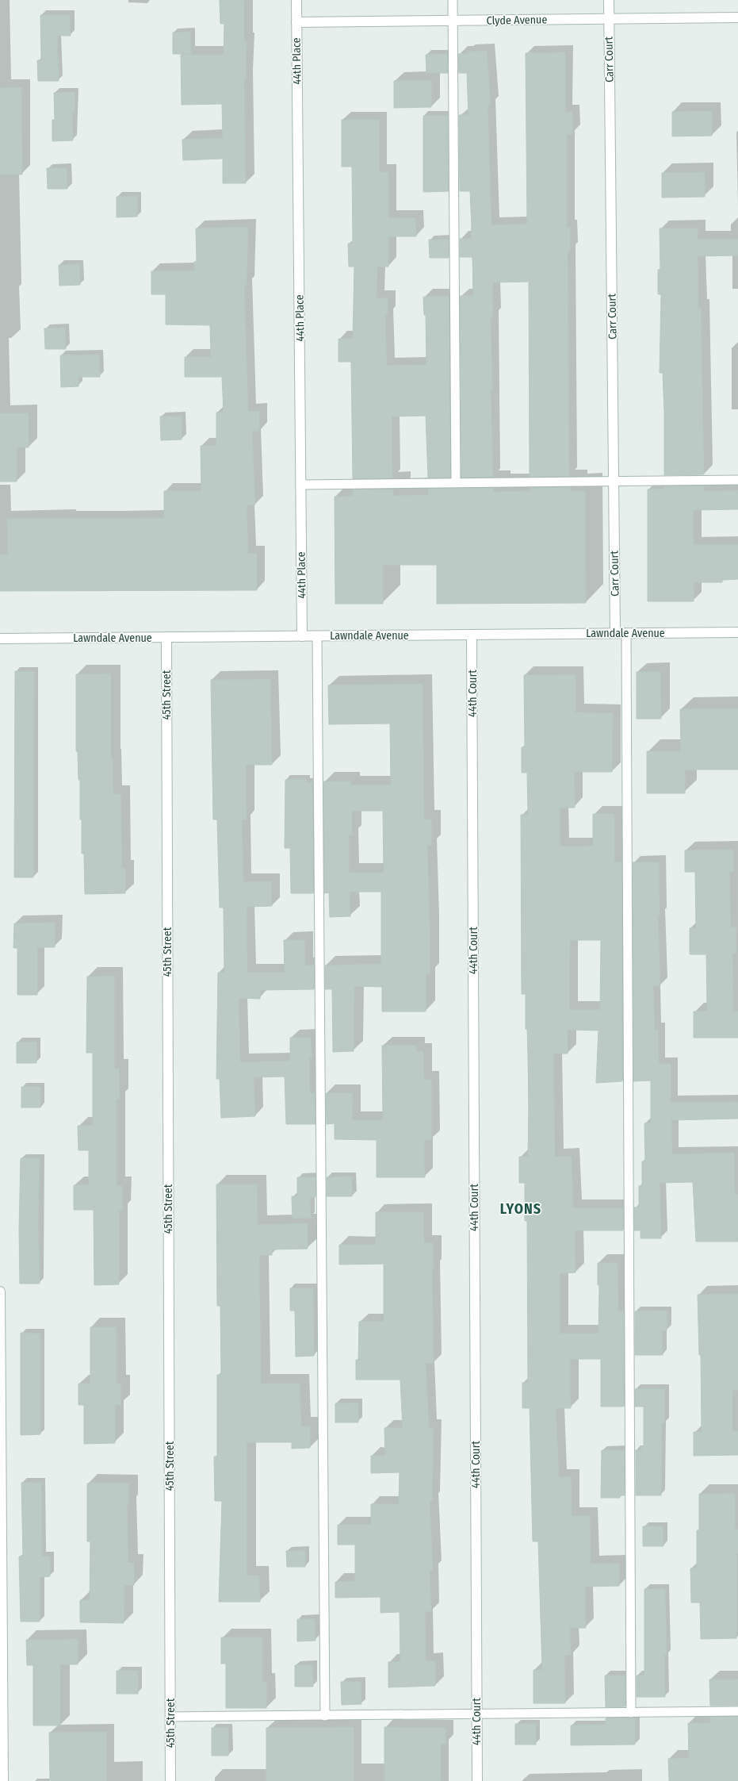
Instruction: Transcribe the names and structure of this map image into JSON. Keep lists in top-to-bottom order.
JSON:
{
  "streets": {
    "street": [
      "Clyde Avenue",
      "Carr Court",
      "44th Place",
      "Lawndale Avenue",
      "44th Court",
      "45th Street"
    ]
  },
  "crossings": [
    ["Clyde Avenue", "Carr Court"],
    ["Clyde Avenue", "44th Place"],
    ["Carr Court", "Lawndale Avenue"],
    ["44th Place", "Lawndale Avenue"],
    ["Lawndale Avenue", "44th Court"],
    ["Lawndale Avenue", "45th Street"]
  ],
  "districts": ["LYONS"]
}
